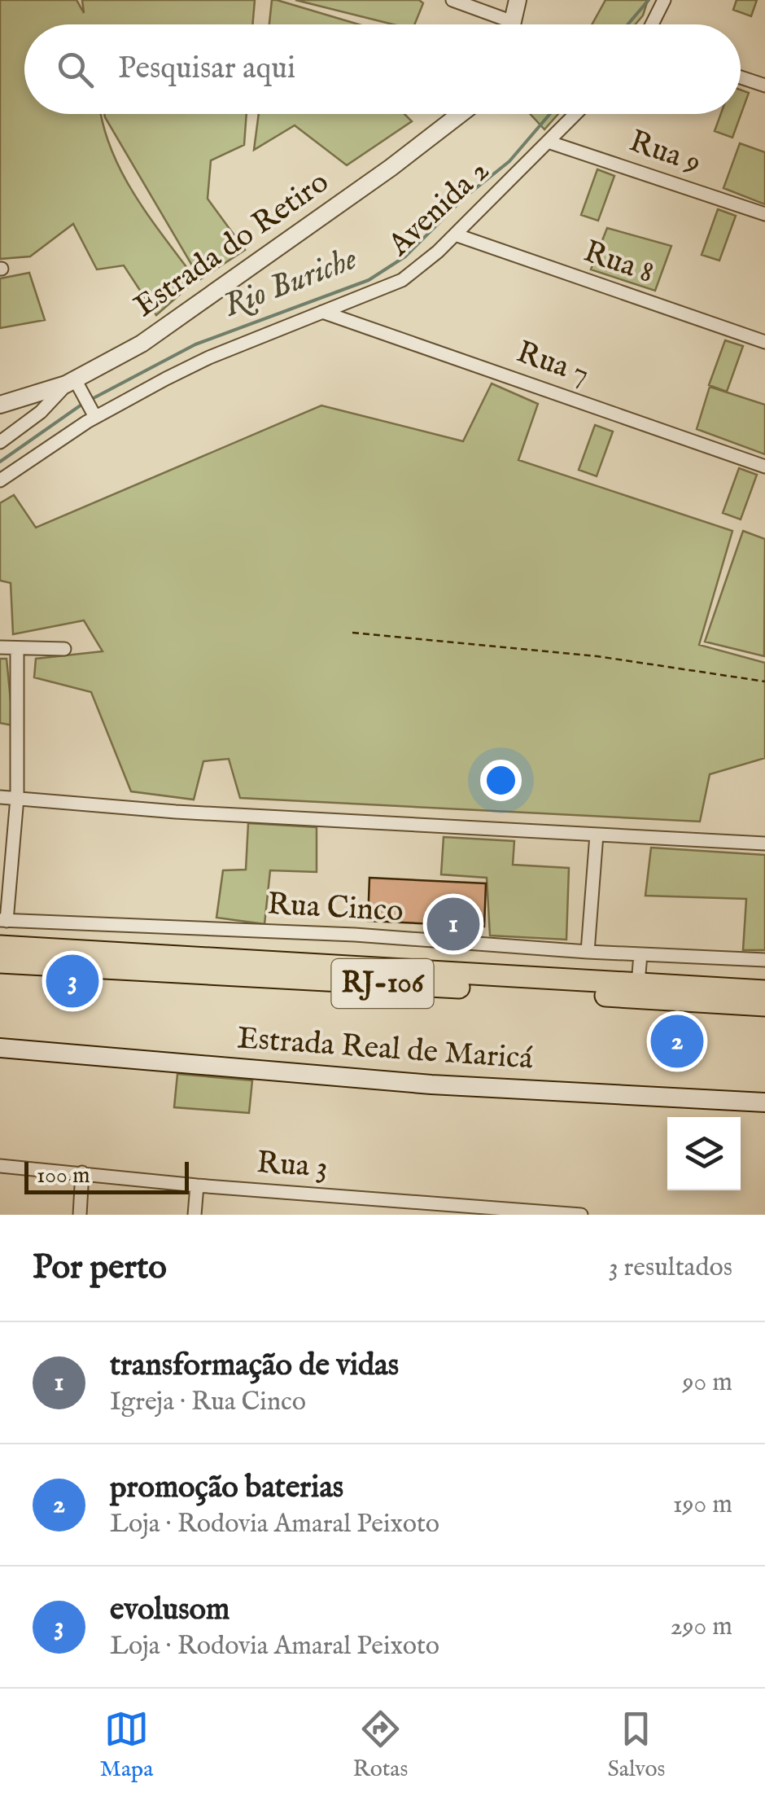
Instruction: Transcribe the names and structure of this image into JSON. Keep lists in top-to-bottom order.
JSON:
{
  "streets": {
    "highway": ["RJ-106"],
    "main road": ["Estrada Real de Maricá"],
    "street": [
      "Rua 9",
      "Avenida 2",
      "Estrada do Retiro",
      "Rua 8",
      "Rua 7",
      "Rua Cinco",
      "Rua 3"
    ]
  },
  "crossings": [
    ["Rua 9", "Avenida 2"],
    ["Avenida 2", "Rua 8"],
    ["Avenida 2", "Rua 7"]
  ],
  "water": ["Rio Buriche"],
  "scale_bar": "100 m",
  "page": {
    "search": "Pesquisar aqui",
    "pins": ["1", "3", "2"],
    "scale": "100 m",
    "heading": ["Por perto", "3 resultados"],
    "list": [
      {
        "mark": "1",
        "name": "transformação de vidas",
        "note": "Igreja · Rua Cinco",
        "value": "90 m"
      },
      {
        "mark": "2",
        "name": "promoção baterias",
        "note": "Loja · Rodovia Amaral Peixoto",
        "value": "190 m"
      },
      {
        "mark": "3",
        "name": "evolusom",
        "note": "Loja · Rodovia Amaral Peixoto",
        "value": "290 m"
      }
    ],
    "nav": ["Mapa", "Rotas", "Salvos"]
  }
}
